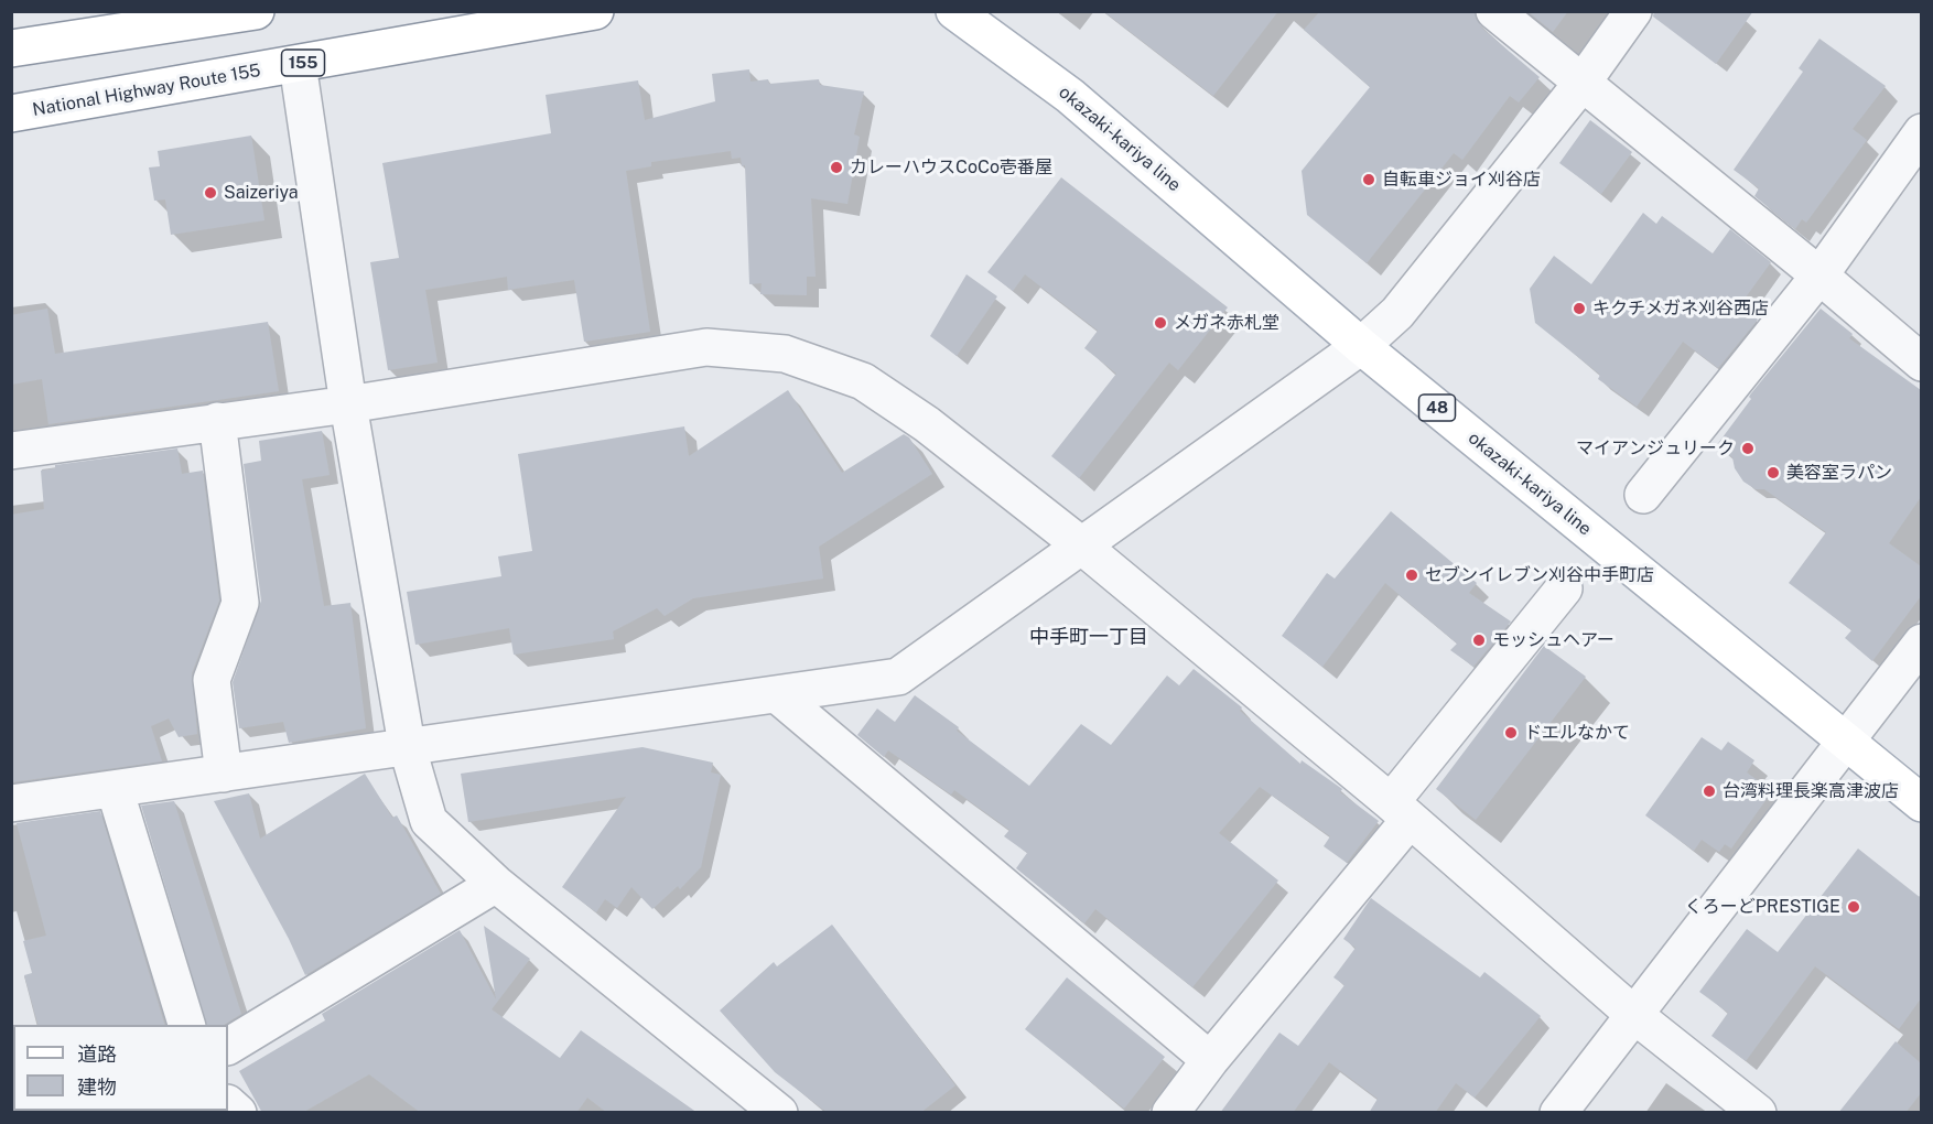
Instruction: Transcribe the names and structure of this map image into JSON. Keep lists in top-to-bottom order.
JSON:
{
  "streets": {
    "main road": [
      "155",
      "National Highway Route 155",
      "okazaki-kariya line",
      "48"
    ]
  },
  "districts": ["中手町一丁目"],
  "places": [
    "カレーハウスCoCo壱番屋",
    "自転車ジョイ刈谷店",
    "Saizeriya",
    "キクチメガネ刈谷西店",
    "メガネ赤札堂",
    "マイアンジュリーク",
    "美容室ラパン",
    "セブンイレブン刈谷中手町店",
    "モッシュヘアー",
    "ドエルなかて",
    "台湾料理長楽高津波店",
    "くろーどPRESTIGE"
  ],
  "legend": ["道路", "建物"]
}
